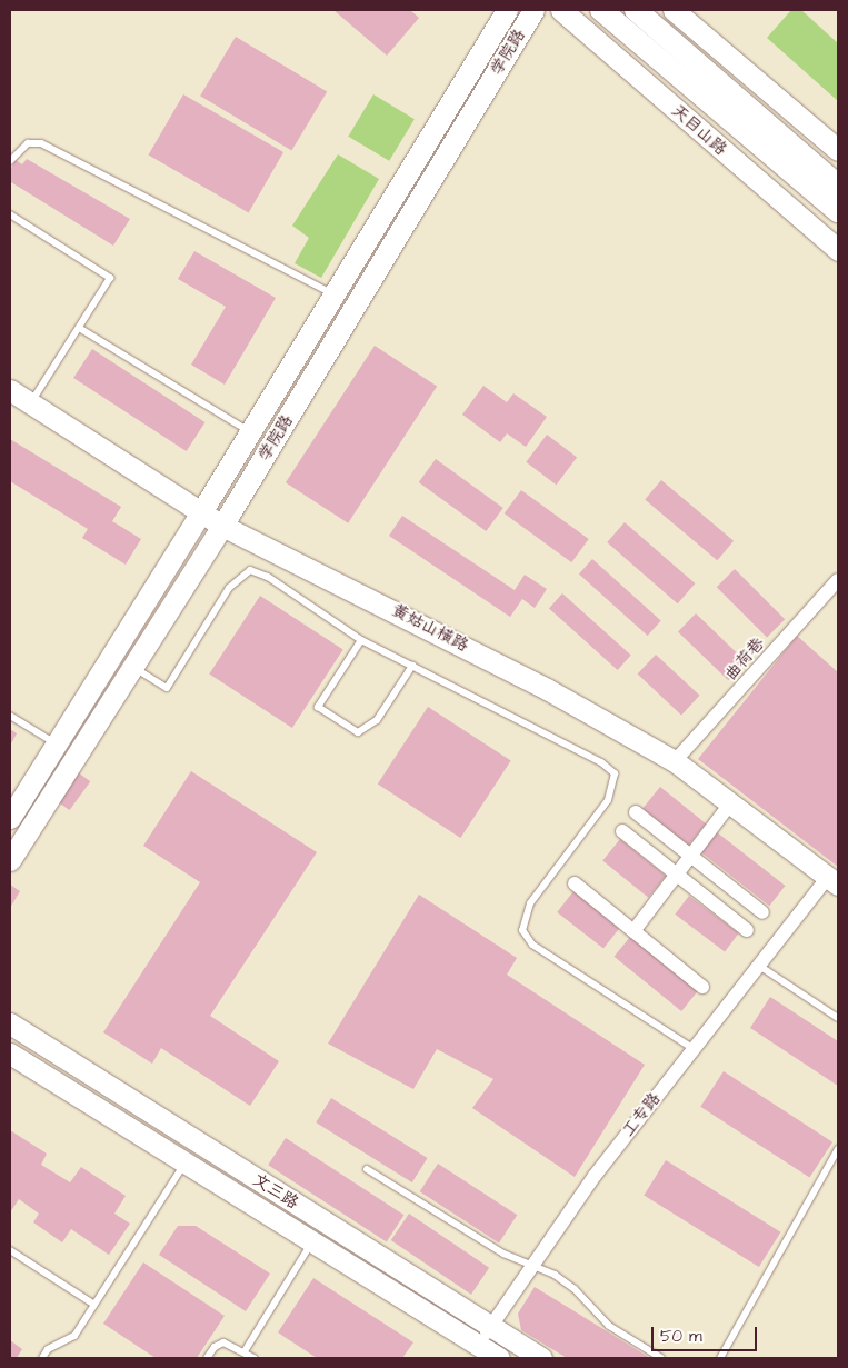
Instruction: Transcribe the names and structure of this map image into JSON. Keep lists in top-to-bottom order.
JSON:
{
  "streets": {
    "main road": [
      "学院路",
      "天目山路",
      "黄姑山横路",
      "文三路"
    ],
    "street": ["曲荷巷", "工专路"]
  },
  "crossings": [
    ["学院路", "黄姑山横路"],
    ["黄姑山横路", "曲荷巷"],
    ["黄姑山横路", "工专路"],
    ["工专路", "文三路"]
  ],
  "scale_bar": "50 m"
}
